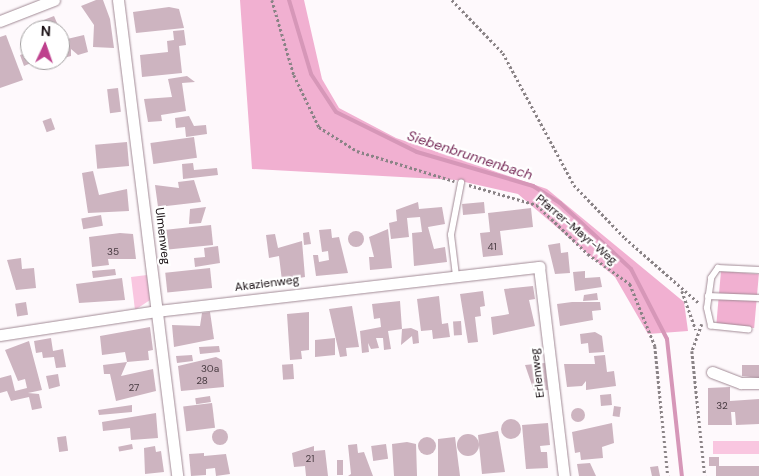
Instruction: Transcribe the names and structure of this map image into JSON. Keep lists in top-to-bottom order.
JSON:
{
  "streets": {
    "street": ["Ulmenweg", "Akazienweg", "Erlenweg"],
    "path": ["Pfarrer-Mayr-Weg"]
  },
  "crossings": [
    ["Ulmenweg", "Akazienweg"],
    ["Akazienweg", "Erlenweg"]
  ],
  "water": ["Siebenbrunnenbach"],
  "house_numbers": [
    "41",
    "35",
    "30a",
    "28",
    "27",
    "32",
    "21"
  ],
  "north": "top"
}
